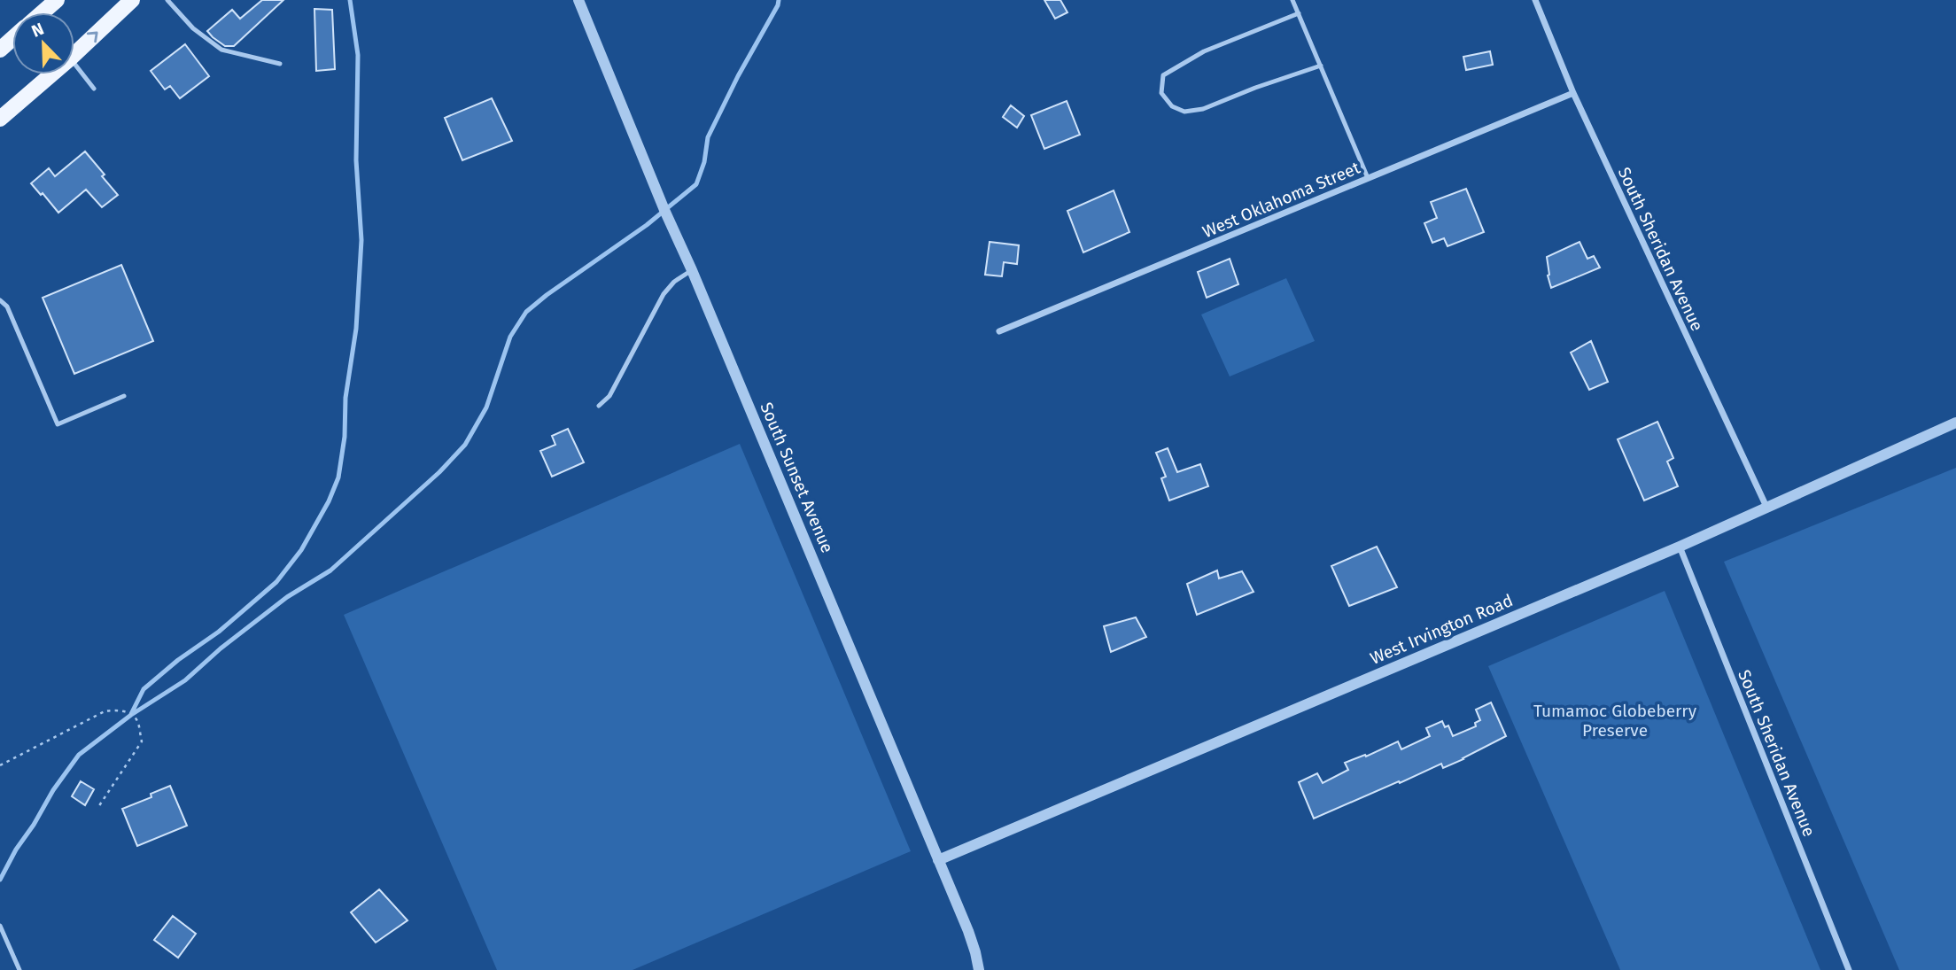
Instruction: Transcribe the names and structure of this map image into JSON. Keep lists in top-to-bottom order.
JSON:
{
  "streets": {
    "street": [
      "West Oklahoma Street",
      "South Sheridan Avenue",
      "South Sunset Avenue",
      "West Irvington Road"
    ]
  },
  "crossings": [
    ["West Oklahoma Street", "South Sheridan Avenue"],
    ["South Sheridan Avenue", "West Irvington Road"],
    ["South Sunset Avenue", "West Irvington Road"]
  ],
  "parks": ["Tumamoc Globeberry Preserve"],
  "north": "top left"
}
